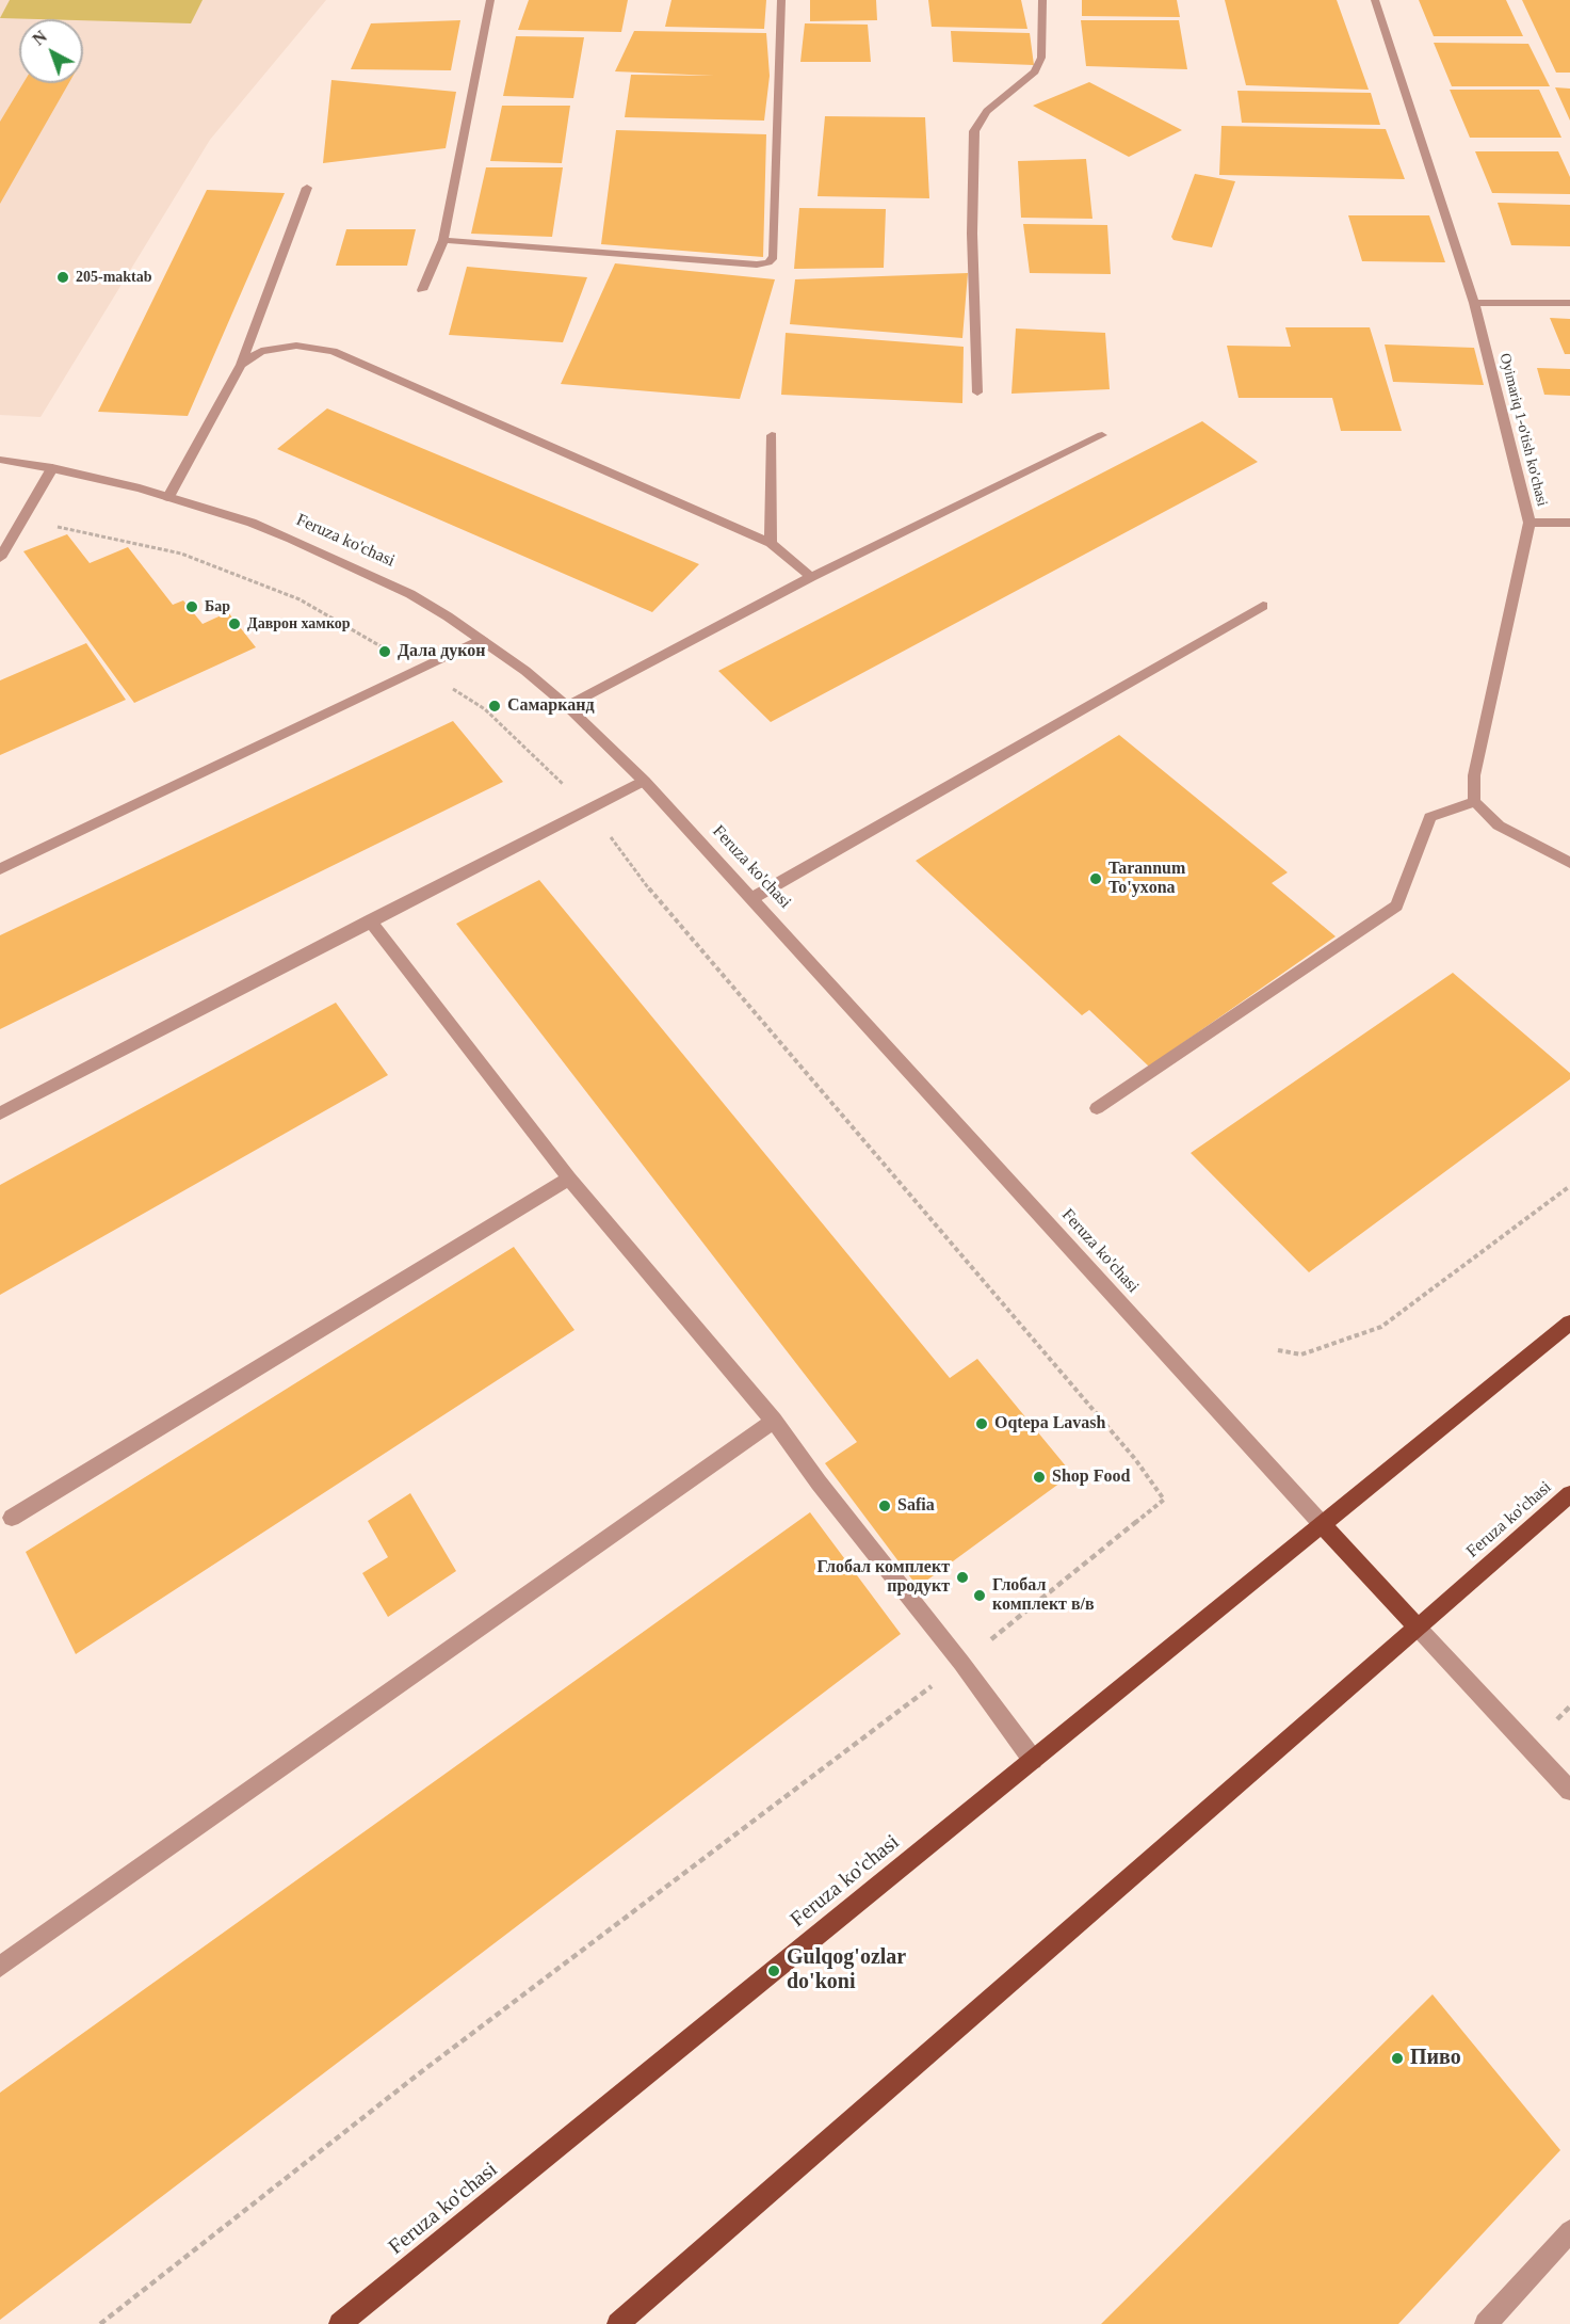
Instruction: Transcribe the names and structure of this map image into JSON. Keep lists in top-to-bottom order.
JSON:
{
  "streets": {
    "main road": ["Feruza ko'chasi"],
    "street": ["Oyimariq 1-o'tish ko'chasi"]
  },
  "places": [
    "205-maktab",
    "Бар",
    "Даврон хамкор",
    "Дала дукон",
    "Самарканд",
    "Tarannum To'yxona",
    "Oqtepa Lavash",
    "Shop Food",
    "Safia",
    "Глобал комплект продукт",
    "Глобал комплект в/в",
    "Gulqog'ozlar do'koni",
    "Пиво"
  ],
  "north": "top left"
}
